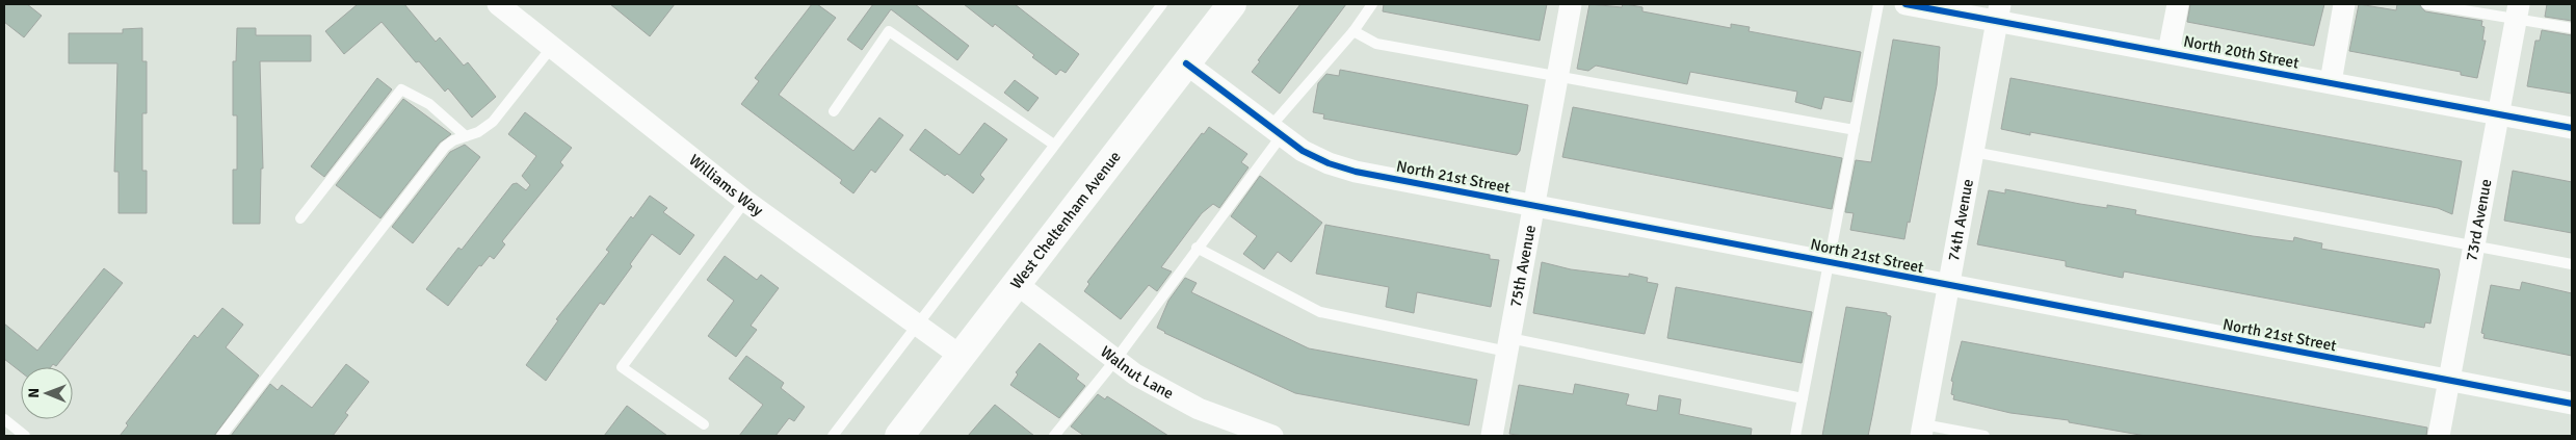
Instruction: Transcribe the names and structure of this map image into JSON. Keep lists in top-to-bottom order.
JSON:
{
  "streets": {
    "highway": ["West Cheltenham Avenue"],
    "street": [
      "North 20th Street",
      "North 21st Street",
      "Williams Way",
      "74th Avenue",
      "73rd Avenue",
      "75th Avenue",
      "Walnut Lane"
    ]
  },
  "crossings": [
    ["North 20th Street", "74th Avenue"],
    ["North 20th Street", "73rd Avenue"],
    ["North 21st Street", "West Cheltenham Avenue"],
    ["North 21st Street", "74th Avenue"],
    ["North 21st Street", "73rd Avenue"],
    ["North 21st Street", "75th Avenue"],
    ["Williams Way", "West Cheltenham Avenue"],
    ["West Cheltenham Avenue", "Walnut Lane"]
  ],
  "north": "left"
}
